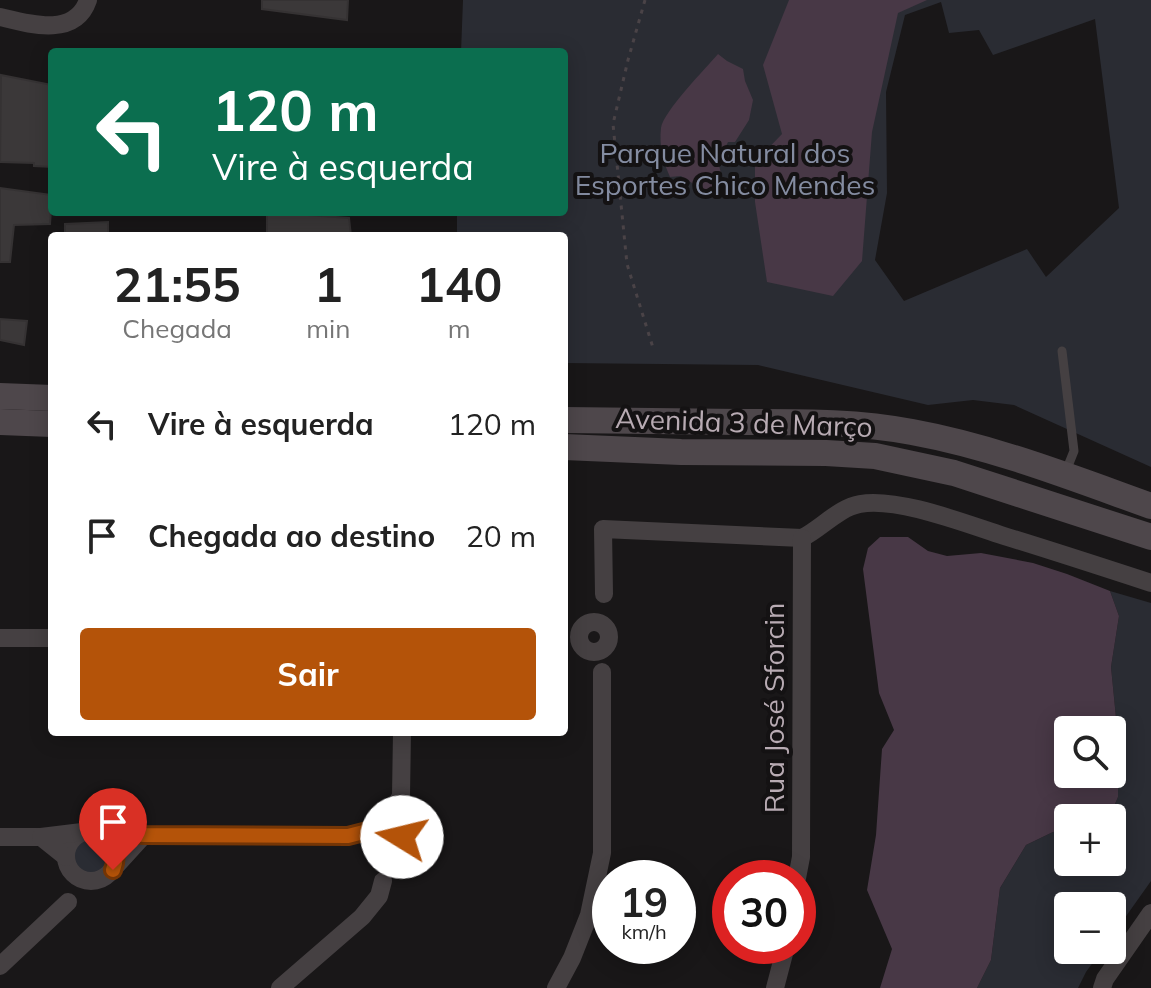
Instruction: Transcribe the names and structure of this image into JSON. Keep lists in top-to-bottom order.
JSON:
{
  "streets": {
    "main road": ["Avenida 3 de Março"],
    "street": ["Rua José Sforcin"]
  },
  "parks": ["Parque Natural dos Esportes Chico Mendes"],
  "page": {
    "turn": ["120 m", "Vire à esquerda"],
    "eta": [
      "21:55",
      "Chegada",
      "1",
      "min",
      "140",
      "m"
    ],
    "list": [
      {
        "name": "Vire à esquerda",
        "value": "120 m"
      },
      {
        "name": "Chegada ao destino",
        "value": "20 m"
      }
    ],
    "buttons": "Sair",
    "map_buttons": ["+", "−"],
    "speed": "19 km/h",
    "limit": "30"
  }
}
